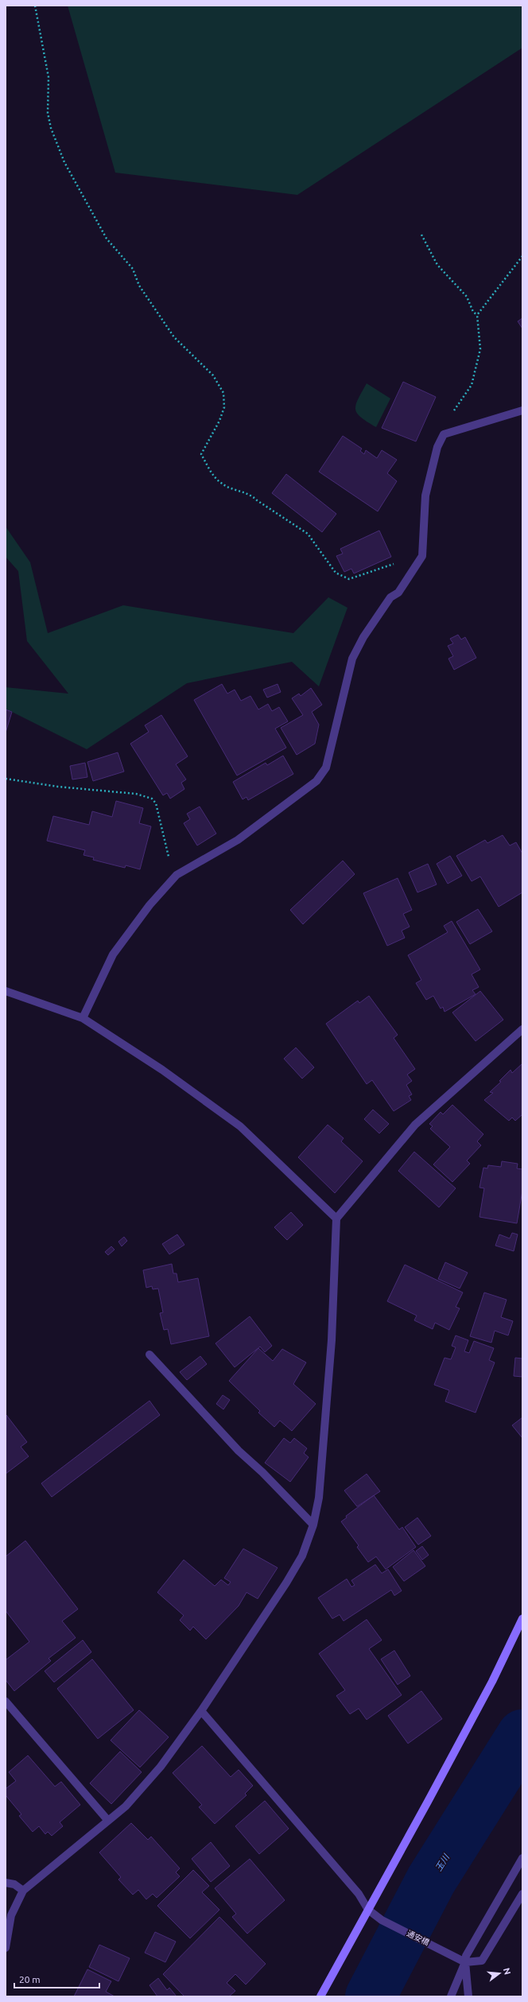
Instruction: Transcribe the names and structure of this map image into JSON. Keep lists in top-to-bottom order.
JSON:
{
  "streets": {
    "street": ["通安橋"]
  },
  "water": ["玉川"],
  "scale_bar": "20 m",
  "north": "right"
}
